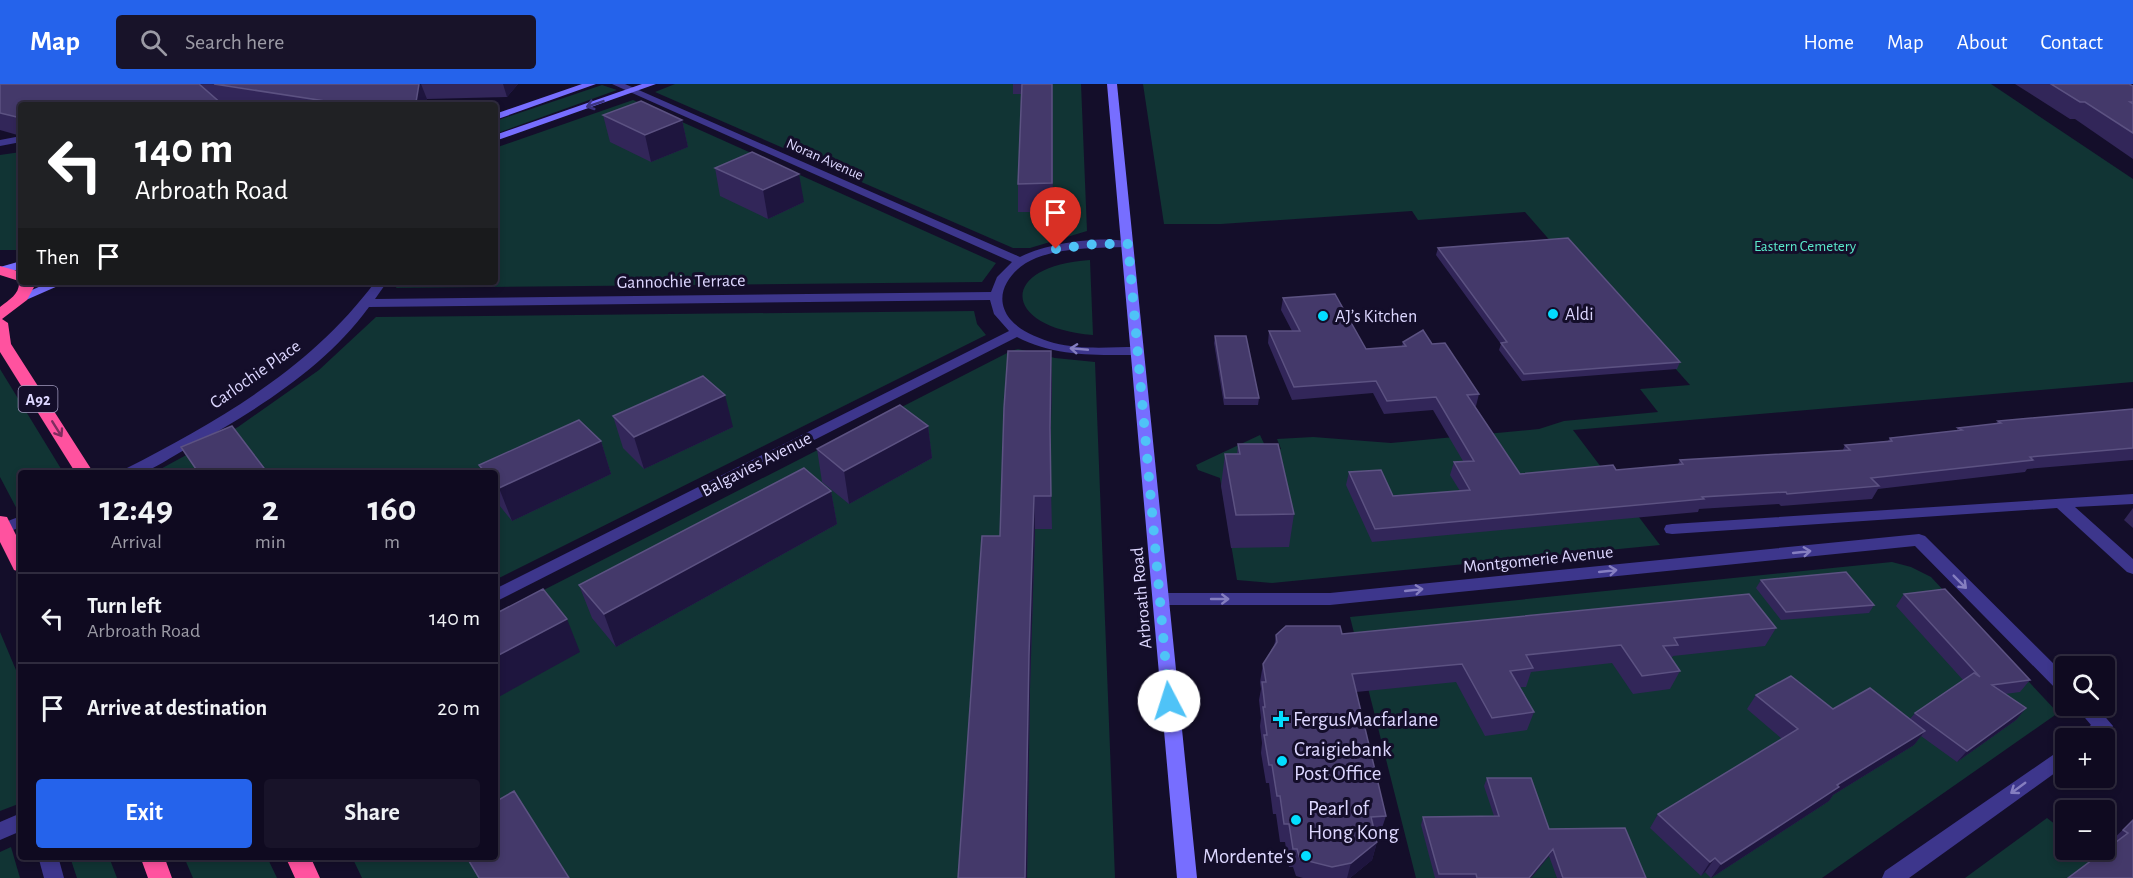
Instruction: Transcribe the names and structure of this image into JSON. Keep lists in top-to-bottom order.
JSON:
{
  "streets": {
    "highway": ["A92"],
    "main road": ["Arbroath Road"],
    "street": [
      "Noran Avenue",
      "Gannochie Terrace",
      "Carlochie Place",
      "Balgavies Avenue",
      "Montgomerie Avenue"
    ]
  },
  "crossings": [
    ["Gannochie Terrace", "Carlochie Place"],
    ["Montgomerie Avenue", "Arbroath Road"]
  ],
  "parks": ["Eastern Cemetery"],
  "places": {
    "other": [
      "Aldi",
      "AJ’s Kitchen",
      "Craigiebank Post Office",
      "Pearl of Hong Kong",
      "Mordente's"
    ],
    "health": ["FergusMacfarlane"]
  },
  "page": {
    "header": "Map",
    "search": "Search here",
    "nav": [
      "Home",
      "Map",
      "About",
      "Contact"
    ],
    "turn": ["140 m", "Arbroath Road"],
    "then": "Then",
    "eta": [
      "12:49",
      "Arrival",
      "2",
      "min",
      "160",
      "m"
    ],
    "list": [
      {
        "name": "Turn left",
        "note": "Arbroath Road",
        "value": "140 m"
      },
      {
        "name": "Arrive at destination",
        "value": "20 m"
      }
    ],
    "map_buttons": ["+", "−"],
    "buttons": ["Exit", "Share"]
  }
}
